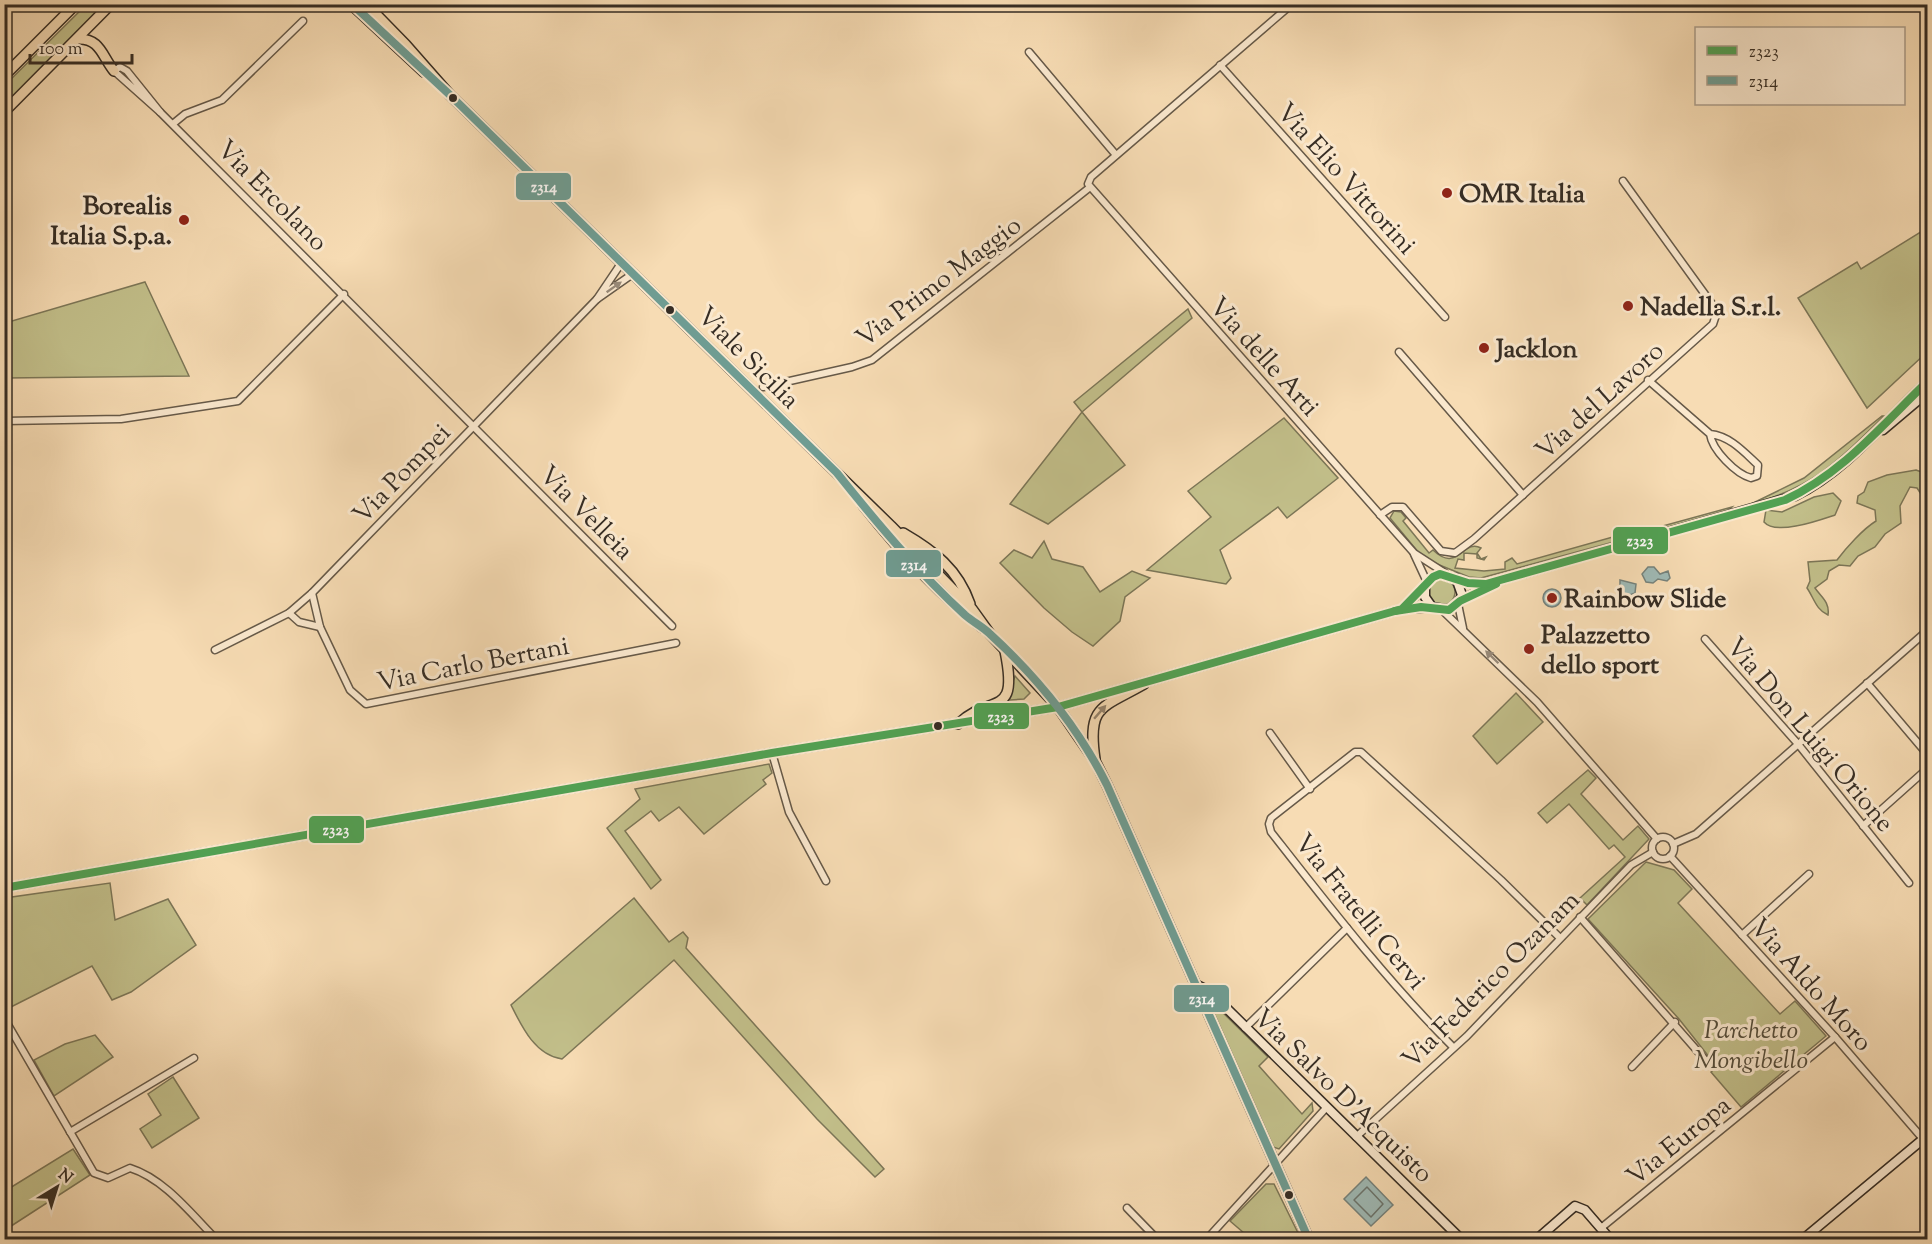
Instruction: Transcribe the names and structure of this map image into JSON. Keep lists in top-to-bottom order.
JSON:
{
  "streets": {
    "main road": ["Viale Sicilia", "Via Salvo D'Acquisto"],
    "street": [
      "Via Elio Vittorini",
      "Via Ercolano",
      "Via Primo Maggio",
      "Via delle Arti",
      "Via del Lavoro",
      "Via Pompei",
      "Via Velleia",
      "Via Carlo Bertani",
      "Via Don Luigi Orione",
      "Via Fratelli Cervi",
      "Via Federico Ozanam",
      "Via Aldo Moro",
      "Via Europa"
    ]
  },
  "crossings": [
    ["Via Elio Vittorini", "Via Primo Maggio"],
    ["Via Ercolano", "Via Pompei"],
    ["Via Ercolano", "Via Velleia"],
    ["Via Primo Maggio", "Via delle Arti"],
    ["Via delle Arti", "Via del Lavoro"],
    ["Viale Sicilia", "Via Pompei"],
    ["Via Pompei", "Via Velleia"],
    ["Via Pompei", "Via Carlo Bertani"],
    ["Via Fratelli Cervi", "Via Federico Ozanam"],
    ["Via Federico Ozanam", "Via Aldo Moro"],
    ["Via Federico Ozanam", "Via Salvo D'Acquisto"],
    ["Via Aldo Moro", "Via Europa"]
  ],
  "parks": ["Parchetto Mongibello"],
  "places": [
    "OMR Italia",
    "Borealis Italia S.p.a.",
    "Nadella S.r.l.",
    "Jacklon",
    "Rainbow Slide",
    "Palazzetto dello sport"
  ],
  "lines": ["transit line z314", "transit line z323"],
  "legend": ["z323", "z314"],
  "scale_bar": "100 m",
  "north": "top right"
}
